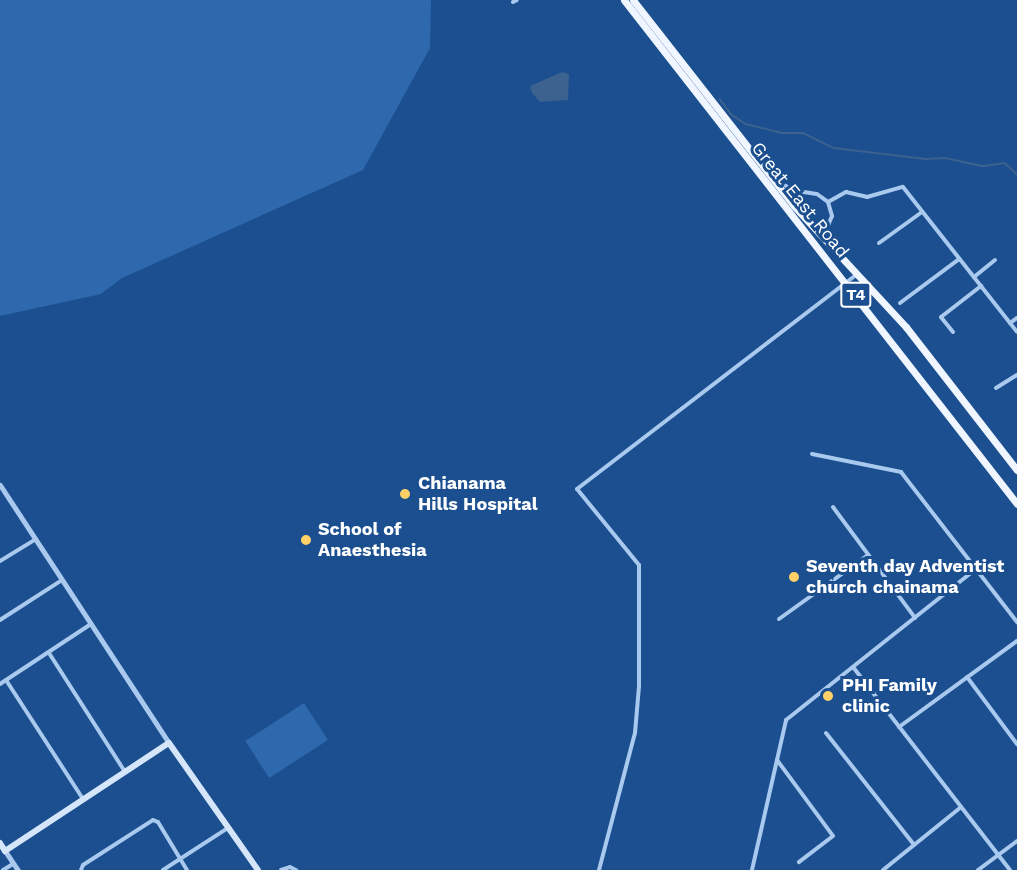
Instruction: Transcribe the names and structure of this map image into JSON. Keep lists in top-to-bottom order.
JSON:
{
  "streets": {
    "main road": ["Great East Road", "T4"]
  },
  "places": [
    "Chianama Hills Hospital",
    "School of Anaesthesia",
    "Seventh day Adventist church chainama",
    "PHI Family clinic"
  ]
}
